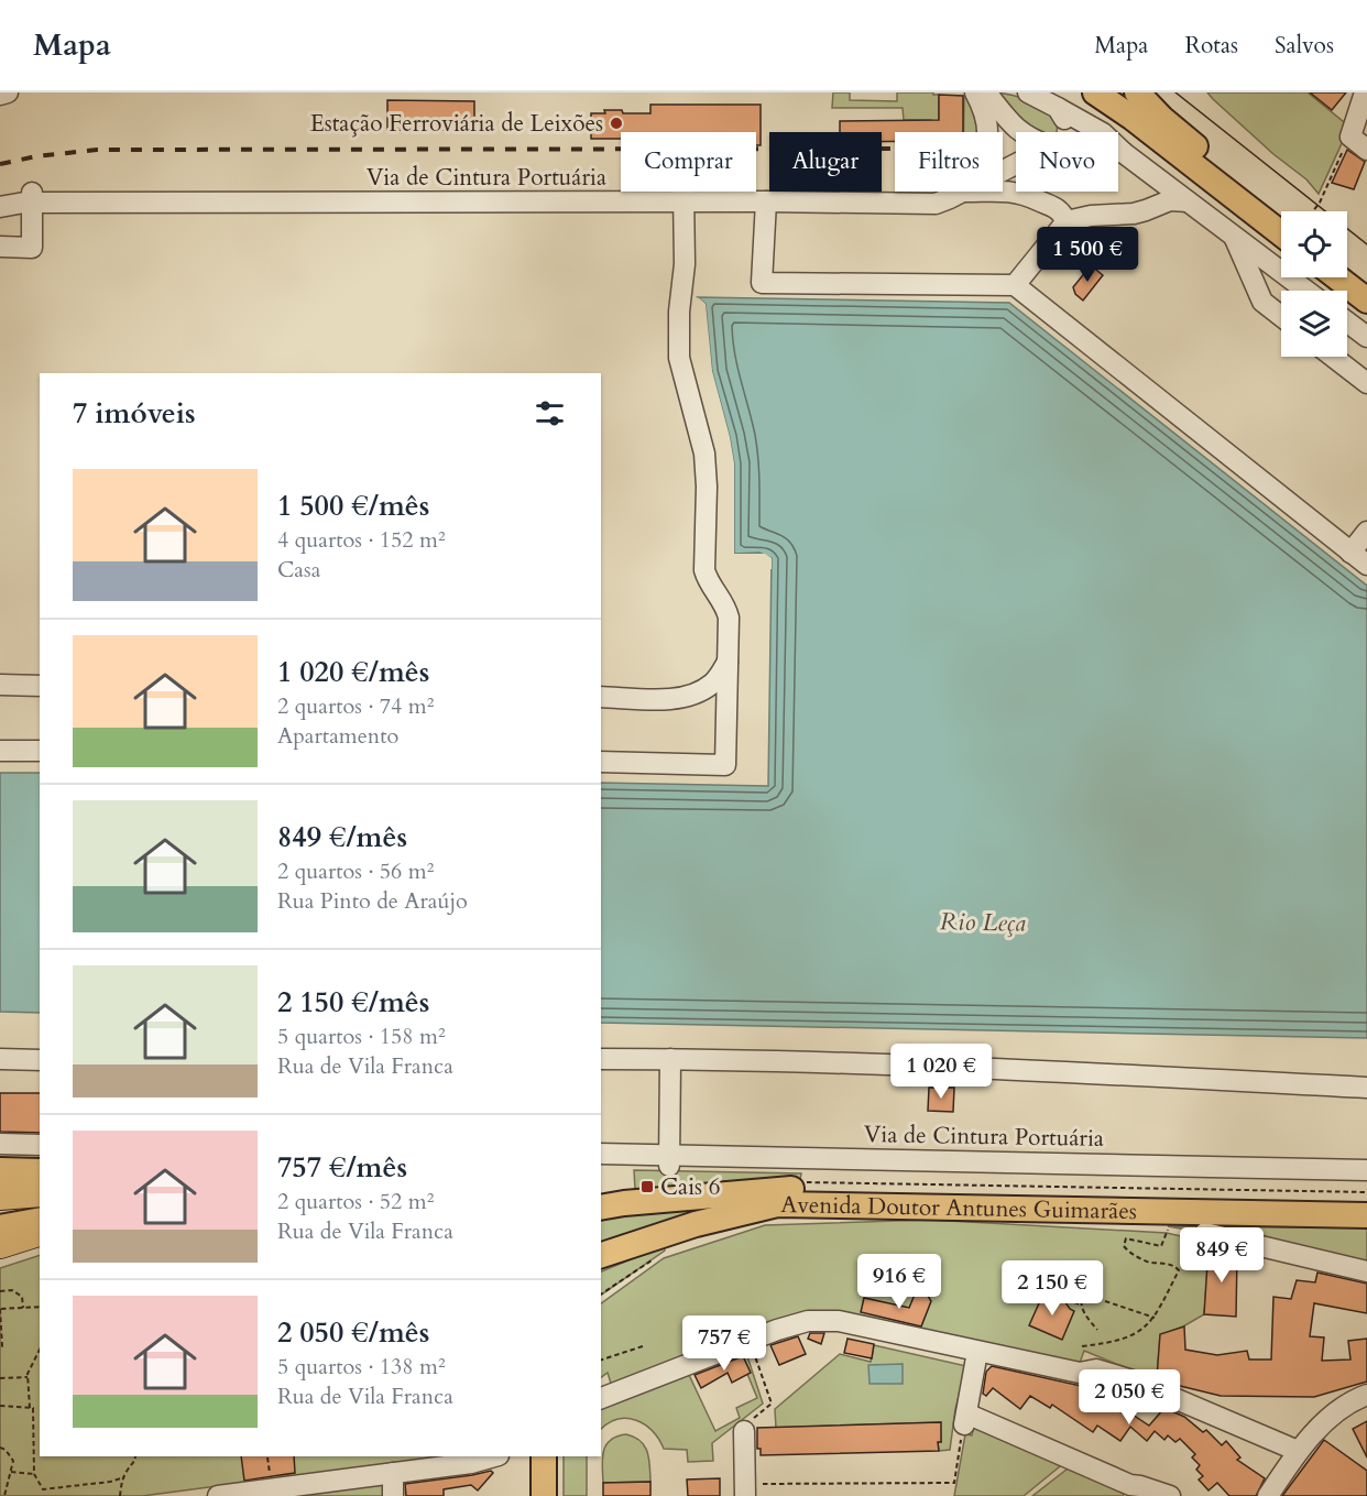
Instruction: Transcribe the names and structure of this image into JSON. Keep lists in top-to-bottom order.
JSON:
{
  "streets": {
    "main road": ["Avenida Doutor Antunes Guimarães"],
    "street": ["Via de Cintura Portuária"]
  },
  "water": ["Rio Leça"],
  "places": {
    "other": ["Estação Ferroviária de Leixões"],
    "transit": ["Cais 6"]
  },
  "page": {
    "header": "Mapa",
    "nav": ["Mapa", "Rotas", "Salvos"],
    "chip": [
      "Comprar",
      "Alugar",
      "Filtros",
      "Novo"
    ],
    "price": [
      "1 500 €",
      "1 020 €",
      "849 €",
      "916 €",
      "2 150 €",
      "757 €",
      "2 050 €"
    ],
    "heading": "7 imóveis",
    "list": [
      {
        "name": "1 500 €/mês",
        "note": "4 quartos · 152 m² · Casa"
      },
      {
        "name": "1 020 €/mês",
        "note": "2 quartos · 74 m² · Apartamento"
      },
      {
        "name": "849 €/mês",
        "note": "2 quartos · 56 m² · Rua Pinto de Araújo"
      },
      {
        "name": "2 150 €/mês",
        "note": "5 quartos · 158 m² · Rua de Vila Franca"
      },
      {
        "name": "757 €/mês",
        "note": "2 quartos · 52 m² · Rua de Vila Franca"
      },
      {
        "name": "2 050 €/mês",
        "note": "5 quartos · 138 m² · Rua de Vila Franca"
      }
    ]
  }
}
